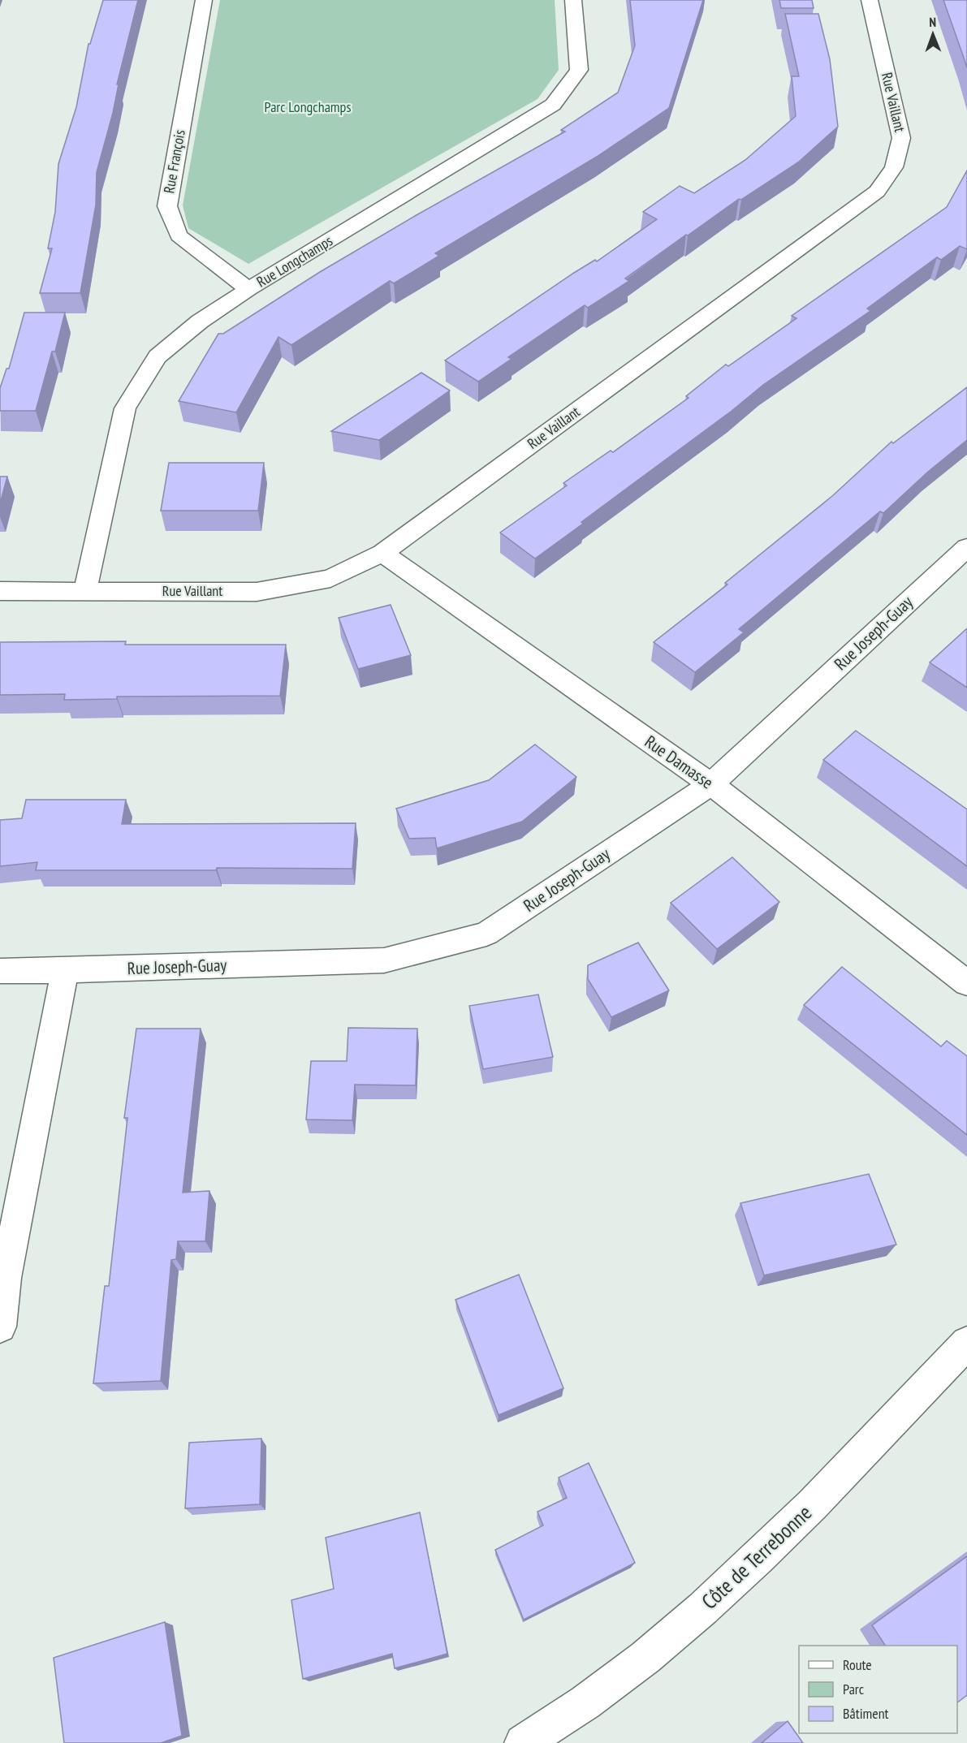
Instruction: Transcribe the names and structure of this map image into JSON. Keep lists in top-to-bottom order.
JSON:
{
  "streets": {
    "street": [
      "Rue Vaillant",
      "Rue François",
      "Rue Longchamps",
      "Rue Joseph-Guay",
      "Rue Damasse",
      "Côte de Terrebonne"
    ]
  },
  "crossings": [
    ["Rue Vaillant", "Rue Longchamps"],
    ["Rue Vaillant", "Rue Damasse"],
    ["Rue François", "Rue Longchamps"],
    ["Rue Joseph-Guay", "Rue Damasse"]
  ],
  "parks": ["Parc Longchamps"],
  "legend": ["Route", "Parc", "Bâtiment"],
  "north": "top"
}
